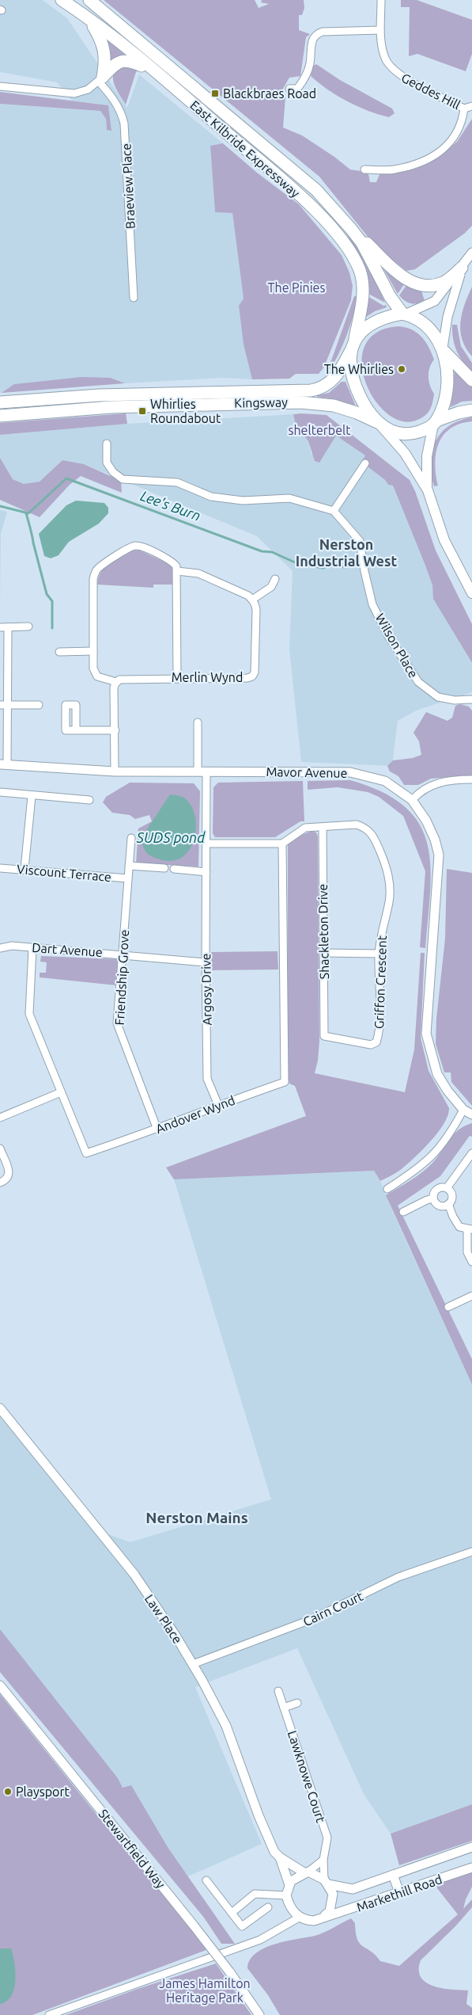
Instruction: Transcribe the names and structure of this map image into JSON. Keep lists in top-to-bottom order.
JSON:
{
  "streets": {
    "main road": ["East Kilbride Expressway", "Kingsway"],
    "street": [
      "Geddes Hill",
      "Braeview Place",
      "Wilson Place",
      "Merlin Wynd",
      "Mavor Avenue",
      "Viscount Terrace",
      "Shackleton Drive",
      "Dart Avenue",
      "Friendship Grove",
      "Griffon Crescent",
      "Argosy Drive",
      "Andover Wynd",
      "Cairn Court",
      "Law Place",
      "Lawknowe Court",
      "Stewartfield Way",
      "Markethill Road"
    ]
  },
  "crossings": [
    ["East Kilbride Expressway", "Kingsway"],
    ["Mavor Avenue", "Argosy Drive"],
    ["Viscount Terrace", "Friendship Grove"],
    ["Shackleton Drive", "Griffon Crescent"],
    ["Dart Avenue", "Friendship Grove"],
    ["Dart Avenue", "Argosy Drive"],
    ["Dart Avenue", "Andover Wynd"],
    ["Friendship Grove", "Andover Wynd"],
    ["Griffon Crescent", "Andover Wynd"],
    ["Argosy Drive", "Andover Wynd"],
    ["Cairn Court", "Law Place"],
    ["Law Place", "Lawknowe Court"],
    ["Law Place", "Markethill Road"],
    ["Lawknowe Court", "Markethill Road"]
  ],
  "districts": ["Nerston Industrial West", "Nerston Mains"],
  "water": ["Lee's Burn", "SUDS pond"],
  "parks": ["The Pinies", "shelterbelt", "James Hamilton Heritage Park"],
  "places": {
    "transit": ["Blackbraes Road", "Whirlies Roundabout"],
    "other": ["The Whirlies", "Playsport"]
  }
}
